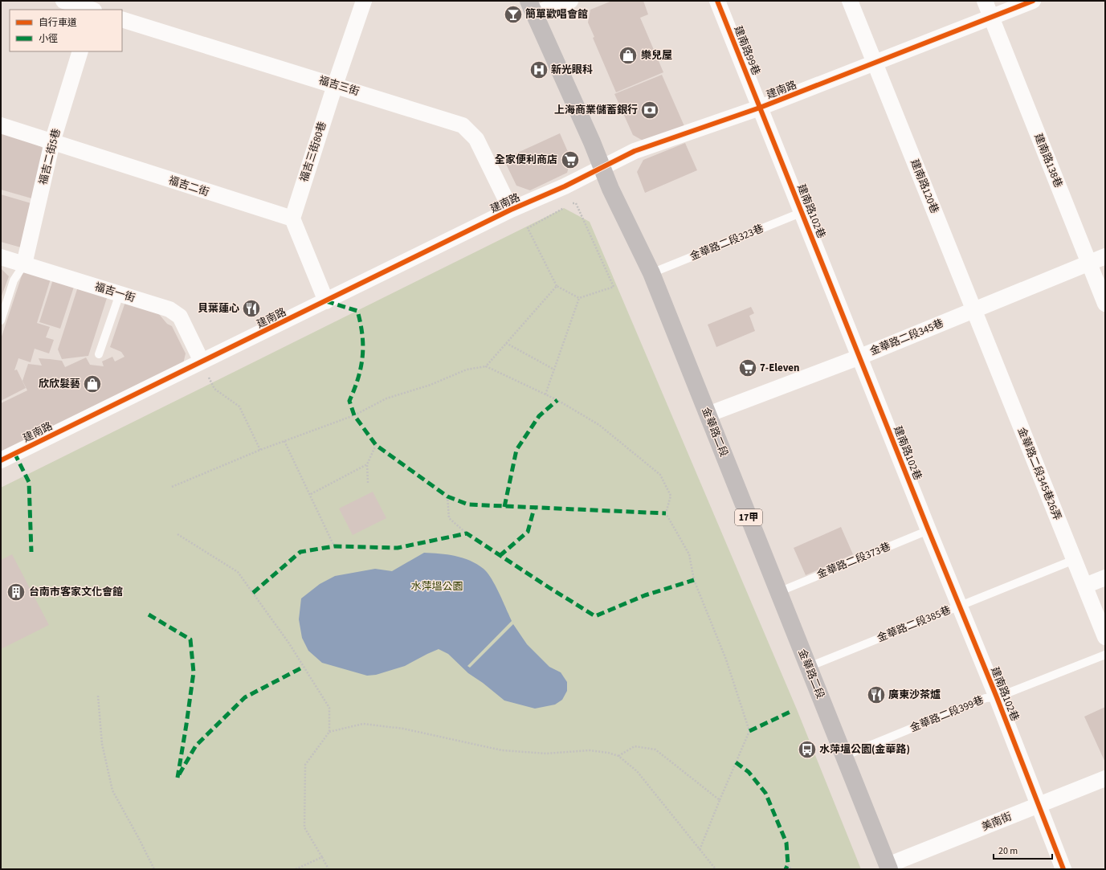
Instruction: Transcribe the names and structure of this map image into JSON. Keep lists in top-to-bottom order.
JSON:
{
  "streets": {
    "main road": ["金華路二段", "17甲"],
    "street": [
      "建南路99巷",
      "福吉三街",
      "建南路",
      "福吉三街80巷",
      "福吉二街5巷",
      "建南路138巷",
      "福吉二街",
      "建南路120巷",
      "建南路102巷",
      "福吉一街",
      "金華路二段345巷",
      "金華路二段345巷26弄",
      "美南街"
    ],
    "lane": [
      "金華路二段323巷",
      "金華路二段373巷",
      "金華路二段385巷",
      "金華路二段399巷"
    ]
  },
  "crossings": [
    ["建南路99巷", "建南路"],
    ["建南路99巷", "建南路102巷"],
    ["福吉三街", "建南路"],
    ["福吉三街", "福吉三街80巷"],
    ["建南路", "建南路138巷"],
    ["建南路", "建南路120巷"],
    ["建南路", "建南路102巷"],
    ["建南路", "福吉一街"],
    ["建南路", "金華路二段"],
    ["福吉三街80巷", "福吉二街"],
    ["福吉二街5巷", "福吉二街"],
    ["福吉二街5巷", "福吉一街"],
    ["建南路138巷", "金華路二段345巷"],
    ["建南路120巷", "金華路二段345巷"],
    ["建南路120巷", "金華路二段345巷26弄"],
    ["建南路102巷", "金華路二段323巷"],
    ["建南路102巷", "金華路二段345巷"],
    ["建南路102巷", "金華路二段373巷"],
    ["建南路102巷", "金華路二段385巷"],
    ["建南路102巷", "金華路二段399巷"],
    ["建南路102巷", "美南街"],
    ["金華路二段323巷", "金華路二段"],
    ["金華路二段345巷", "金華路二段"],
    ["金華路二段345巷", "金華路二段345巷26弄"],
    ["金華路二段", "金華路二段373巷"],
    ["金華路二段", "金華路二段385巷"],
    ["金華路二段", "金華路二段399巷"],
    ["金華路二段", "美南街"],
    ["金華路二段345巷26弄", "金華路二段385巷"]
  ],
  "parks": ["水萍塭公園"],
  "places": {
    "bar": ["簡單歡唱會館"],
    "shop": ["樂兒屋", "欣欣髮藝"],
    "hospital": ["新光眼科"],
    "bank": ["上海商業儲蓄銀行"],
    "supermarket": ["全家便利商店", "7-Eleven"],
    "restaurant": ["貝葉蓮心", "廣東沙茶爐"],
    "building": ["台南市客家文化會館"],
    "bus stop": ["水萍塭公園(金華路)"]
  },
  "legend": ["自行車道", "小徑"],
  "scale_bar": "20 m"
}
